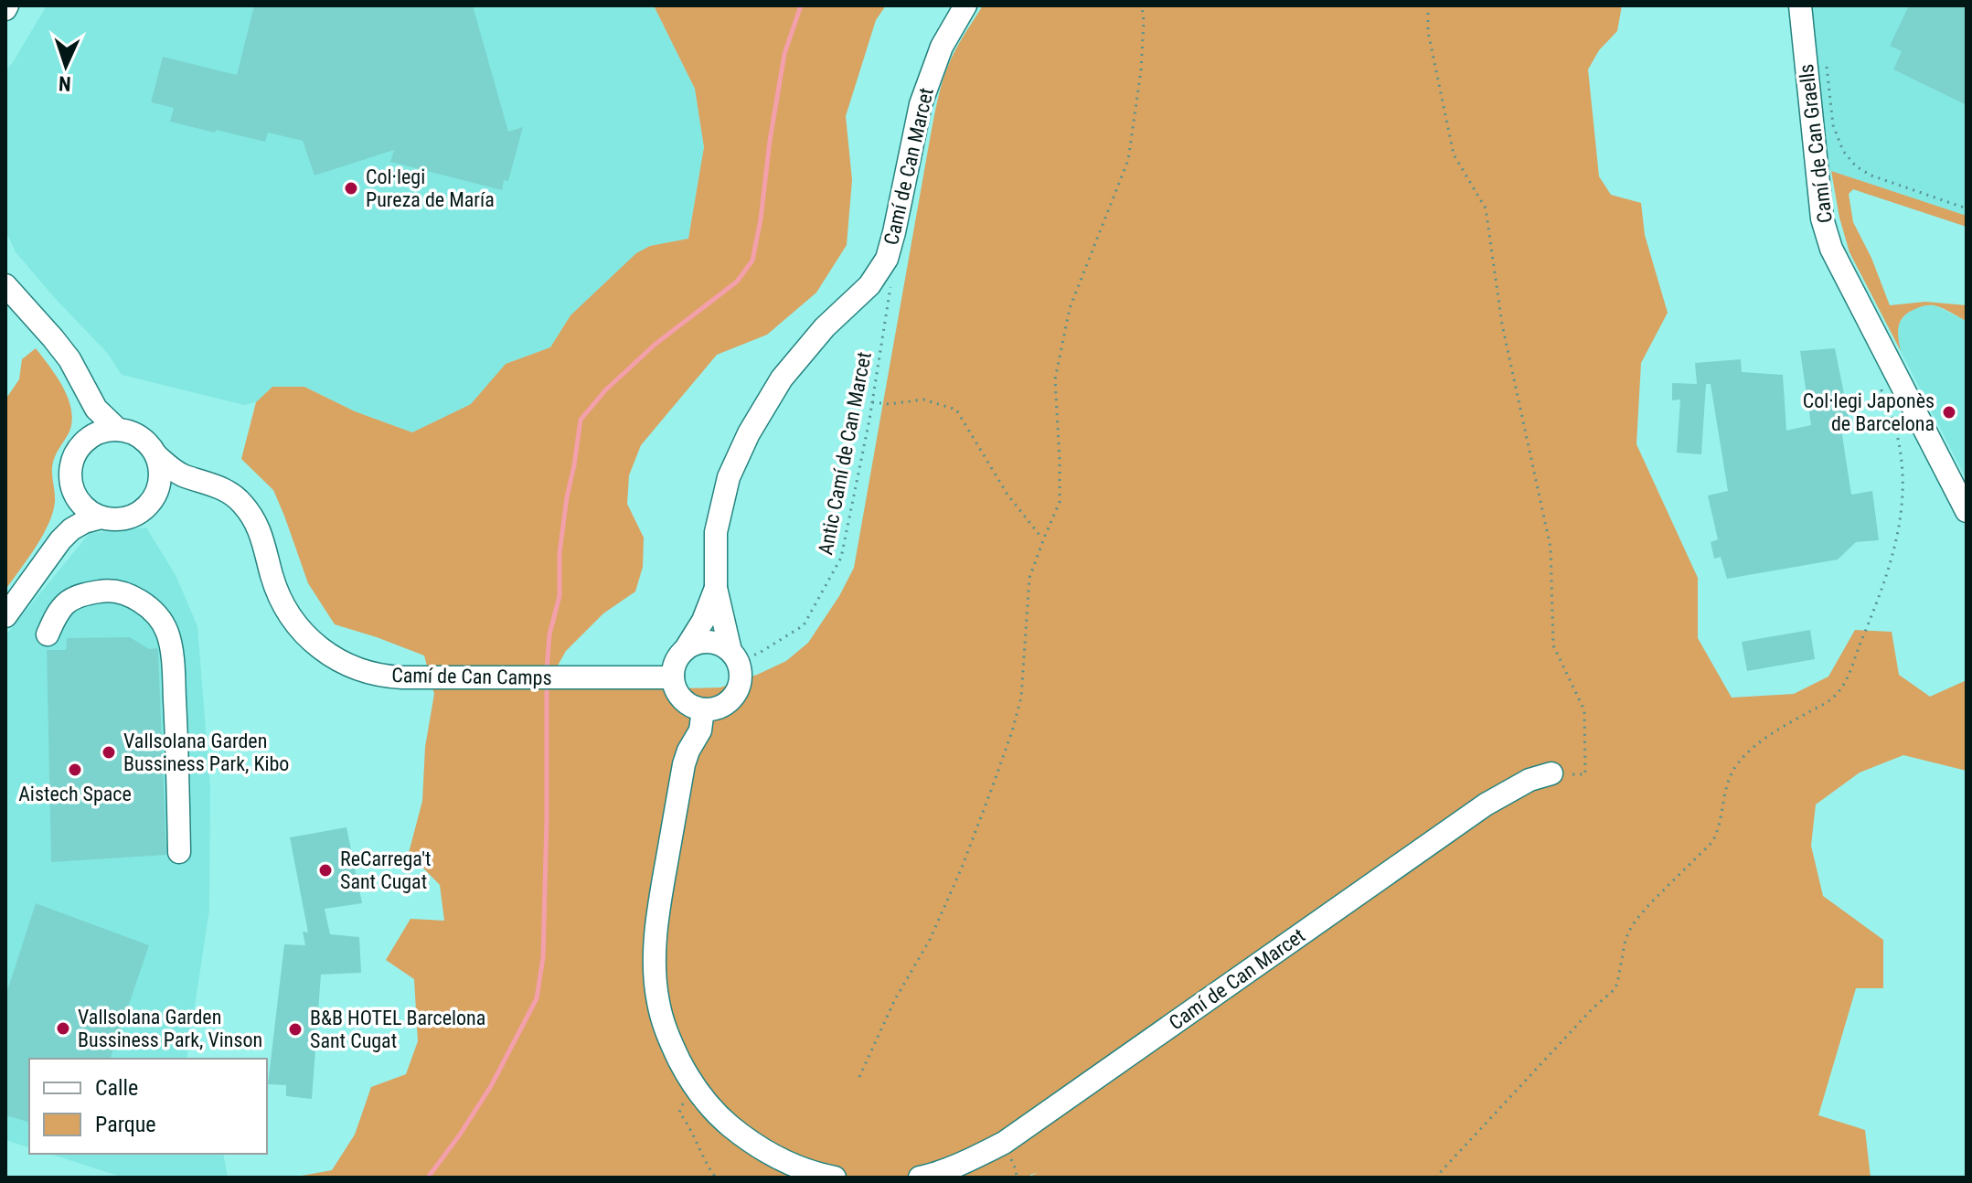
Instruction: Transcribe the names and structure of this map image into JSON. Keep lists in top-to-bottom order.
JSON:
{
  "streets": {
    "street": ["Camí de Can Graells", "Camí de Can Marcet", "Camí de Can Camps"],
    "path": ["Antic Camí de Can Marcet"]
  },
  "crossings": [
    ["Camí de Can Marcet", "Antic Camí de Can Marcet"],
    ["Camí de Can Marcet", "Camí de Can Camps"],
    ["Antic Camí de Can Marcet", "Camí de Can Camps"]
  ],
  "places": [
    "Col·legi Pureza de María",
    "Col·legi Japonès de Barcelona",
    "Vallsolana Garden Bussiness Park, Kibo",
    "Aistech Space",
    "ReCarrega't Sant Cugat",
    "Vallsolana Garden Bussiness Park, Vinson",
    "B&B HOTEL Barcelona Sant Cugat"
  ],
  "legend": ["Calle", "Parque"],
  "north": "bottom"
}
